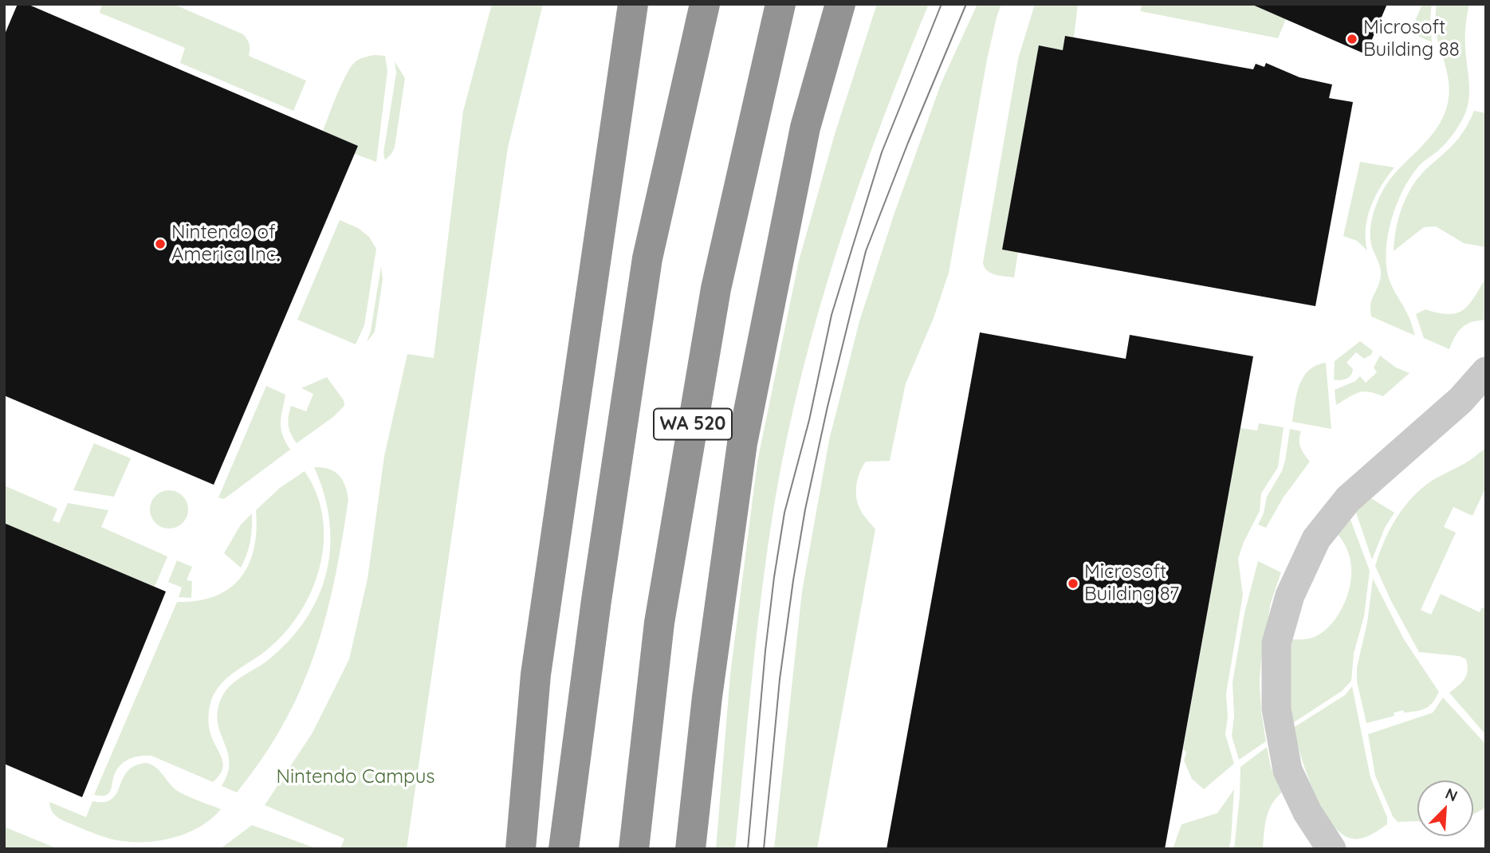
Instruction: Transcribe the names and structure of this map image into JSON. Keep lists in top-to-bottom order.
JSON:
{
  "streets": {
    "highway": ["WA 520"]
  },
  "parks": ["Nintendo Campus"],
  "places": ["Microsoft Building 88", "Nintendo of America Inc.", "Microsoft Building 87"],
  "north": "top right"
}
